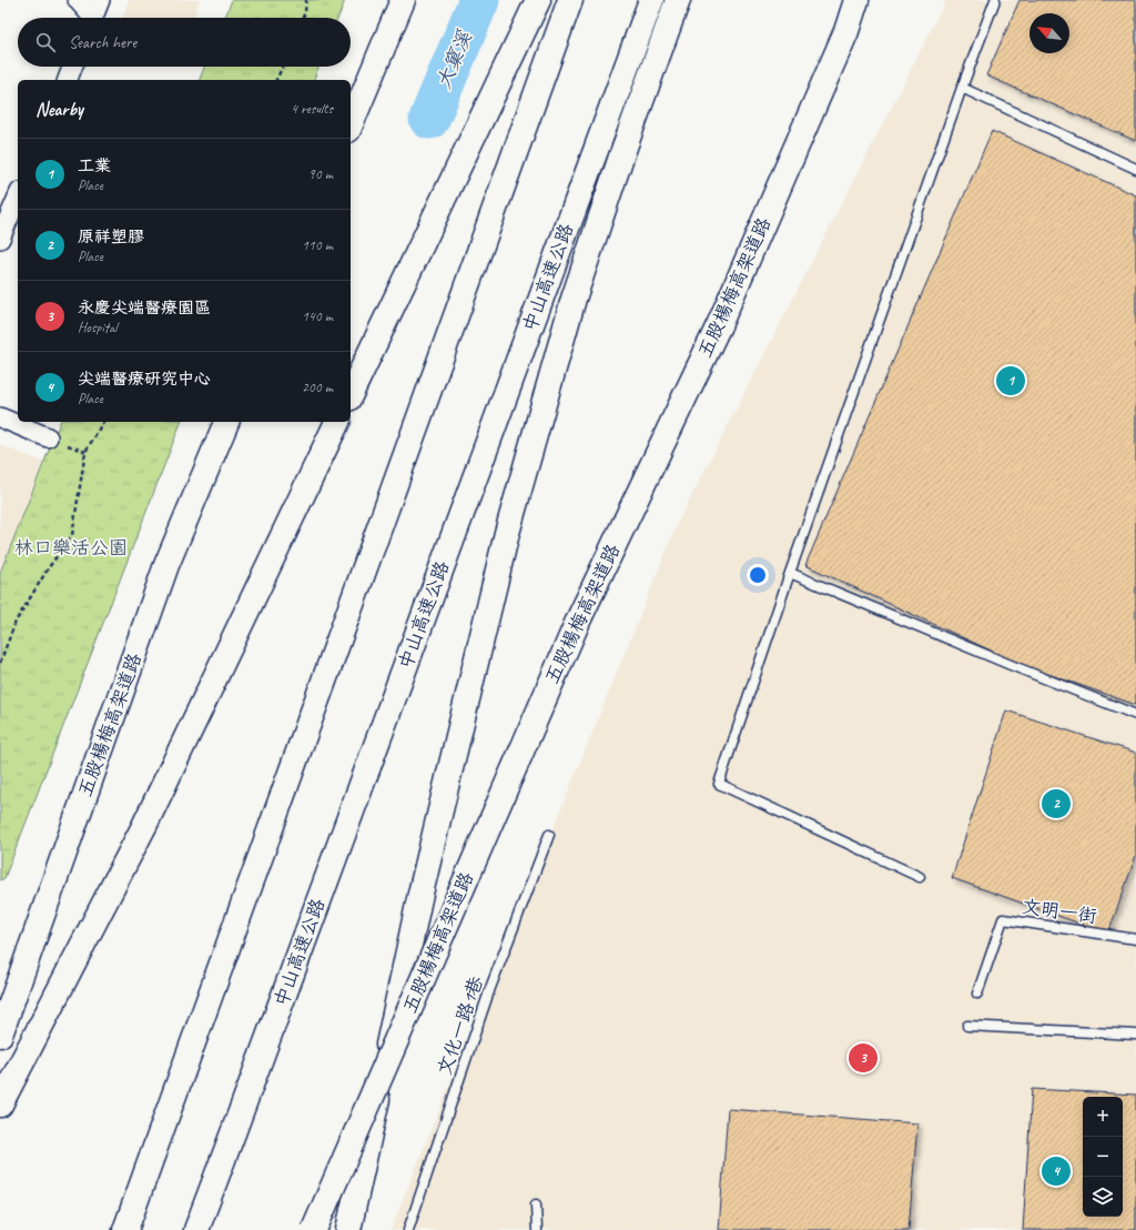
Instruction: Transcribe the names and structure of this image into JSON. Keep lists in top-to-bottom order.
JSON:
{
  "streets": {
    "highway": ["中山高速公路", "五股楊梅高架道路"],
    "lane": ["文明一街", "文化一路1巷"]
  },
  "water": ["大窠溪"],
  "parks": ["林口樂活公園"],
  "north": "top left",
  "page": {
    "search": "Search here",
    "heading": ["Nearby", "4 results"],
    "list": [
      {
        "mark": "1",
        "name": "工業",
        "note": "Place",
        "value": "90 m"
      },
      {
        "mark": "2",
        "name": "原祥塑膠",
        "note": "Place",
        "value": "110 m"
      },
      {
        "mark": "3",
        "name": "永慶尖端醫療園區",
        "note": "Hospital",
        "value": "140 m"
      },
      {
        "mark": "4",
        "name": "尖端醫療研究中心",
        "note": "Place",
        "value": "200 m"
      }
    ],
    "pins": [
      "1",
      "2",
      "3",
      "4"
    ],
    "map_buttons": ["+", "−"]
  }
}
